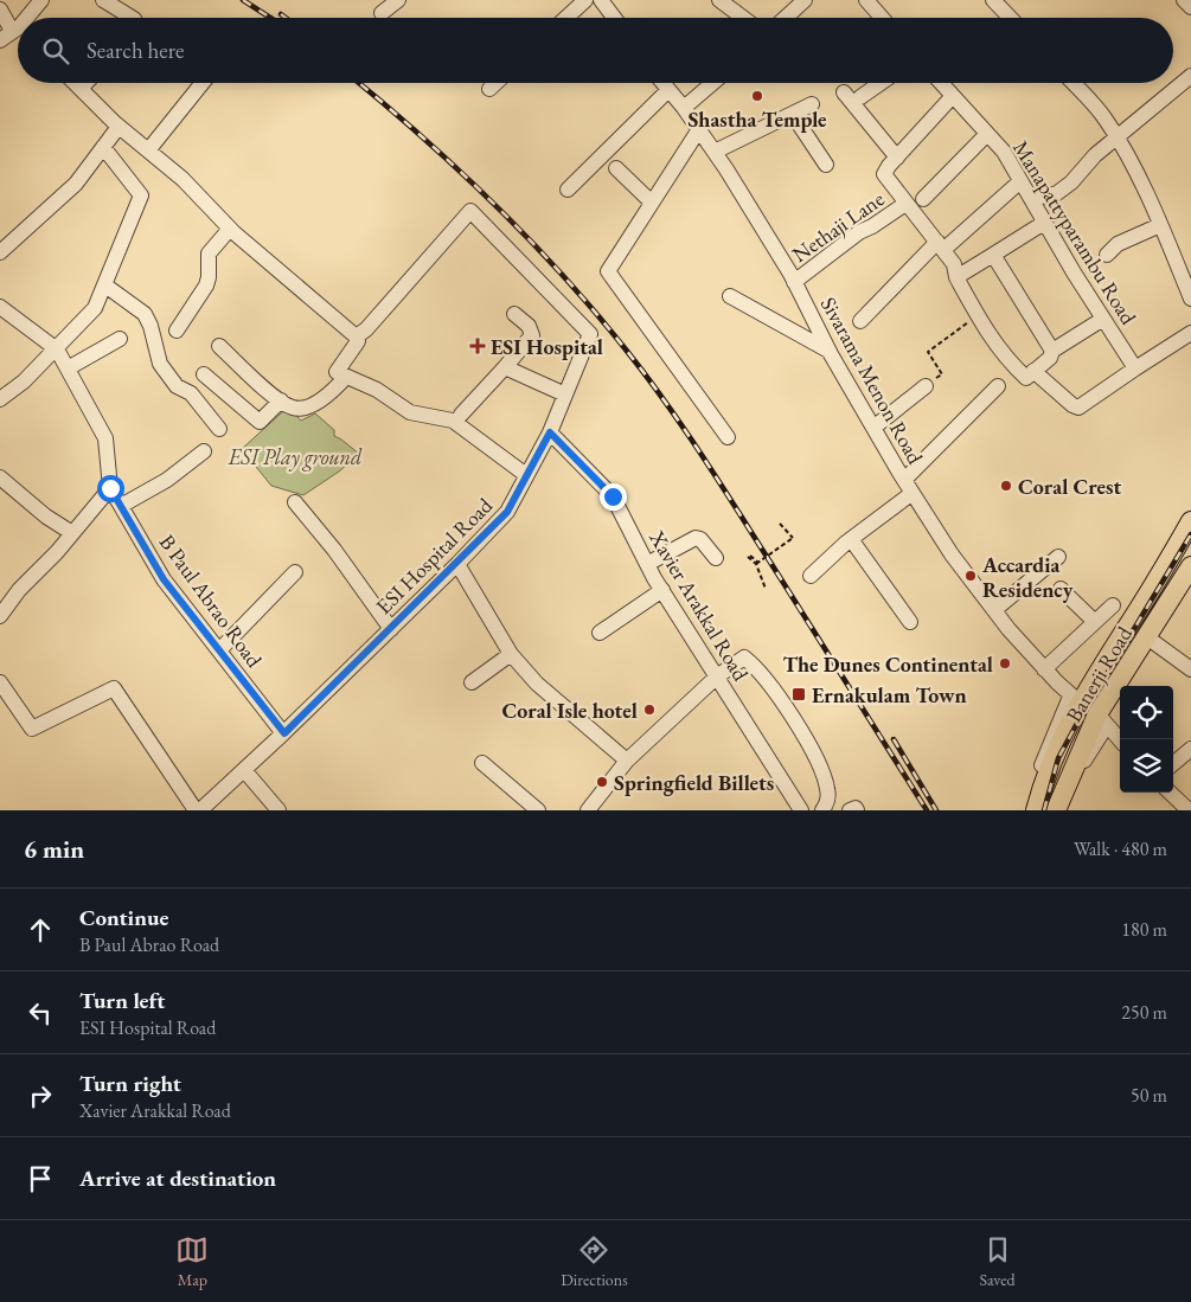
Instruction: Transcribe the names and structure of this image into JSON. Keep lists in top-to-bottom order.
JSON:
{
  "streets": {
    "main road": ["Banerji Road"],
    "street": [
      "Nethaji Lane",
      "Manapattyparambu Road",
      "Sivarama Menon Road",
      "ESI Hospital Road",
      "B Paul Abrao Road",
      "Xavier Arakkal Road"
    ]
  },
  "crossings": [
    ["Nethaji Lane", "Sivarama Menon Road"],
    ["Sivarama Menon Road", "Banerji Road"],
    ["ESI Hospital Road", "B Paul Abrao Road"],
    ["ESI Hospital Road", "Xavier Arakkal Road"]
  ],
  "parks": ["ESI Play ground"],
  "places": {
    "other": [
      "Shastha Temple",
      "Coral Crest",
      "Accardia Residency",
      "The Dunes Continental",
      "Coral Isle hotel",
      "Springfield Billets"
    ],
    "health": ["ESI Hospital"],
    "transit": ["Ernakulam Town"]
  },
  "page": {
    "search": "Search here",
    "heading": ["6 min", "Walk · 480 m"],
    "list": [
      ["Continue", "B Paul Abrao Road", "180 m"],
      ["Turn left", "ESI Hospital Road", "250 m"],
      ["Turn right", "Xavier Arakkal Road", "50 m"],
      "Arrive at destination"
    ],
    "nav": ["Map", "Directions", "Saved"]
  }
}
